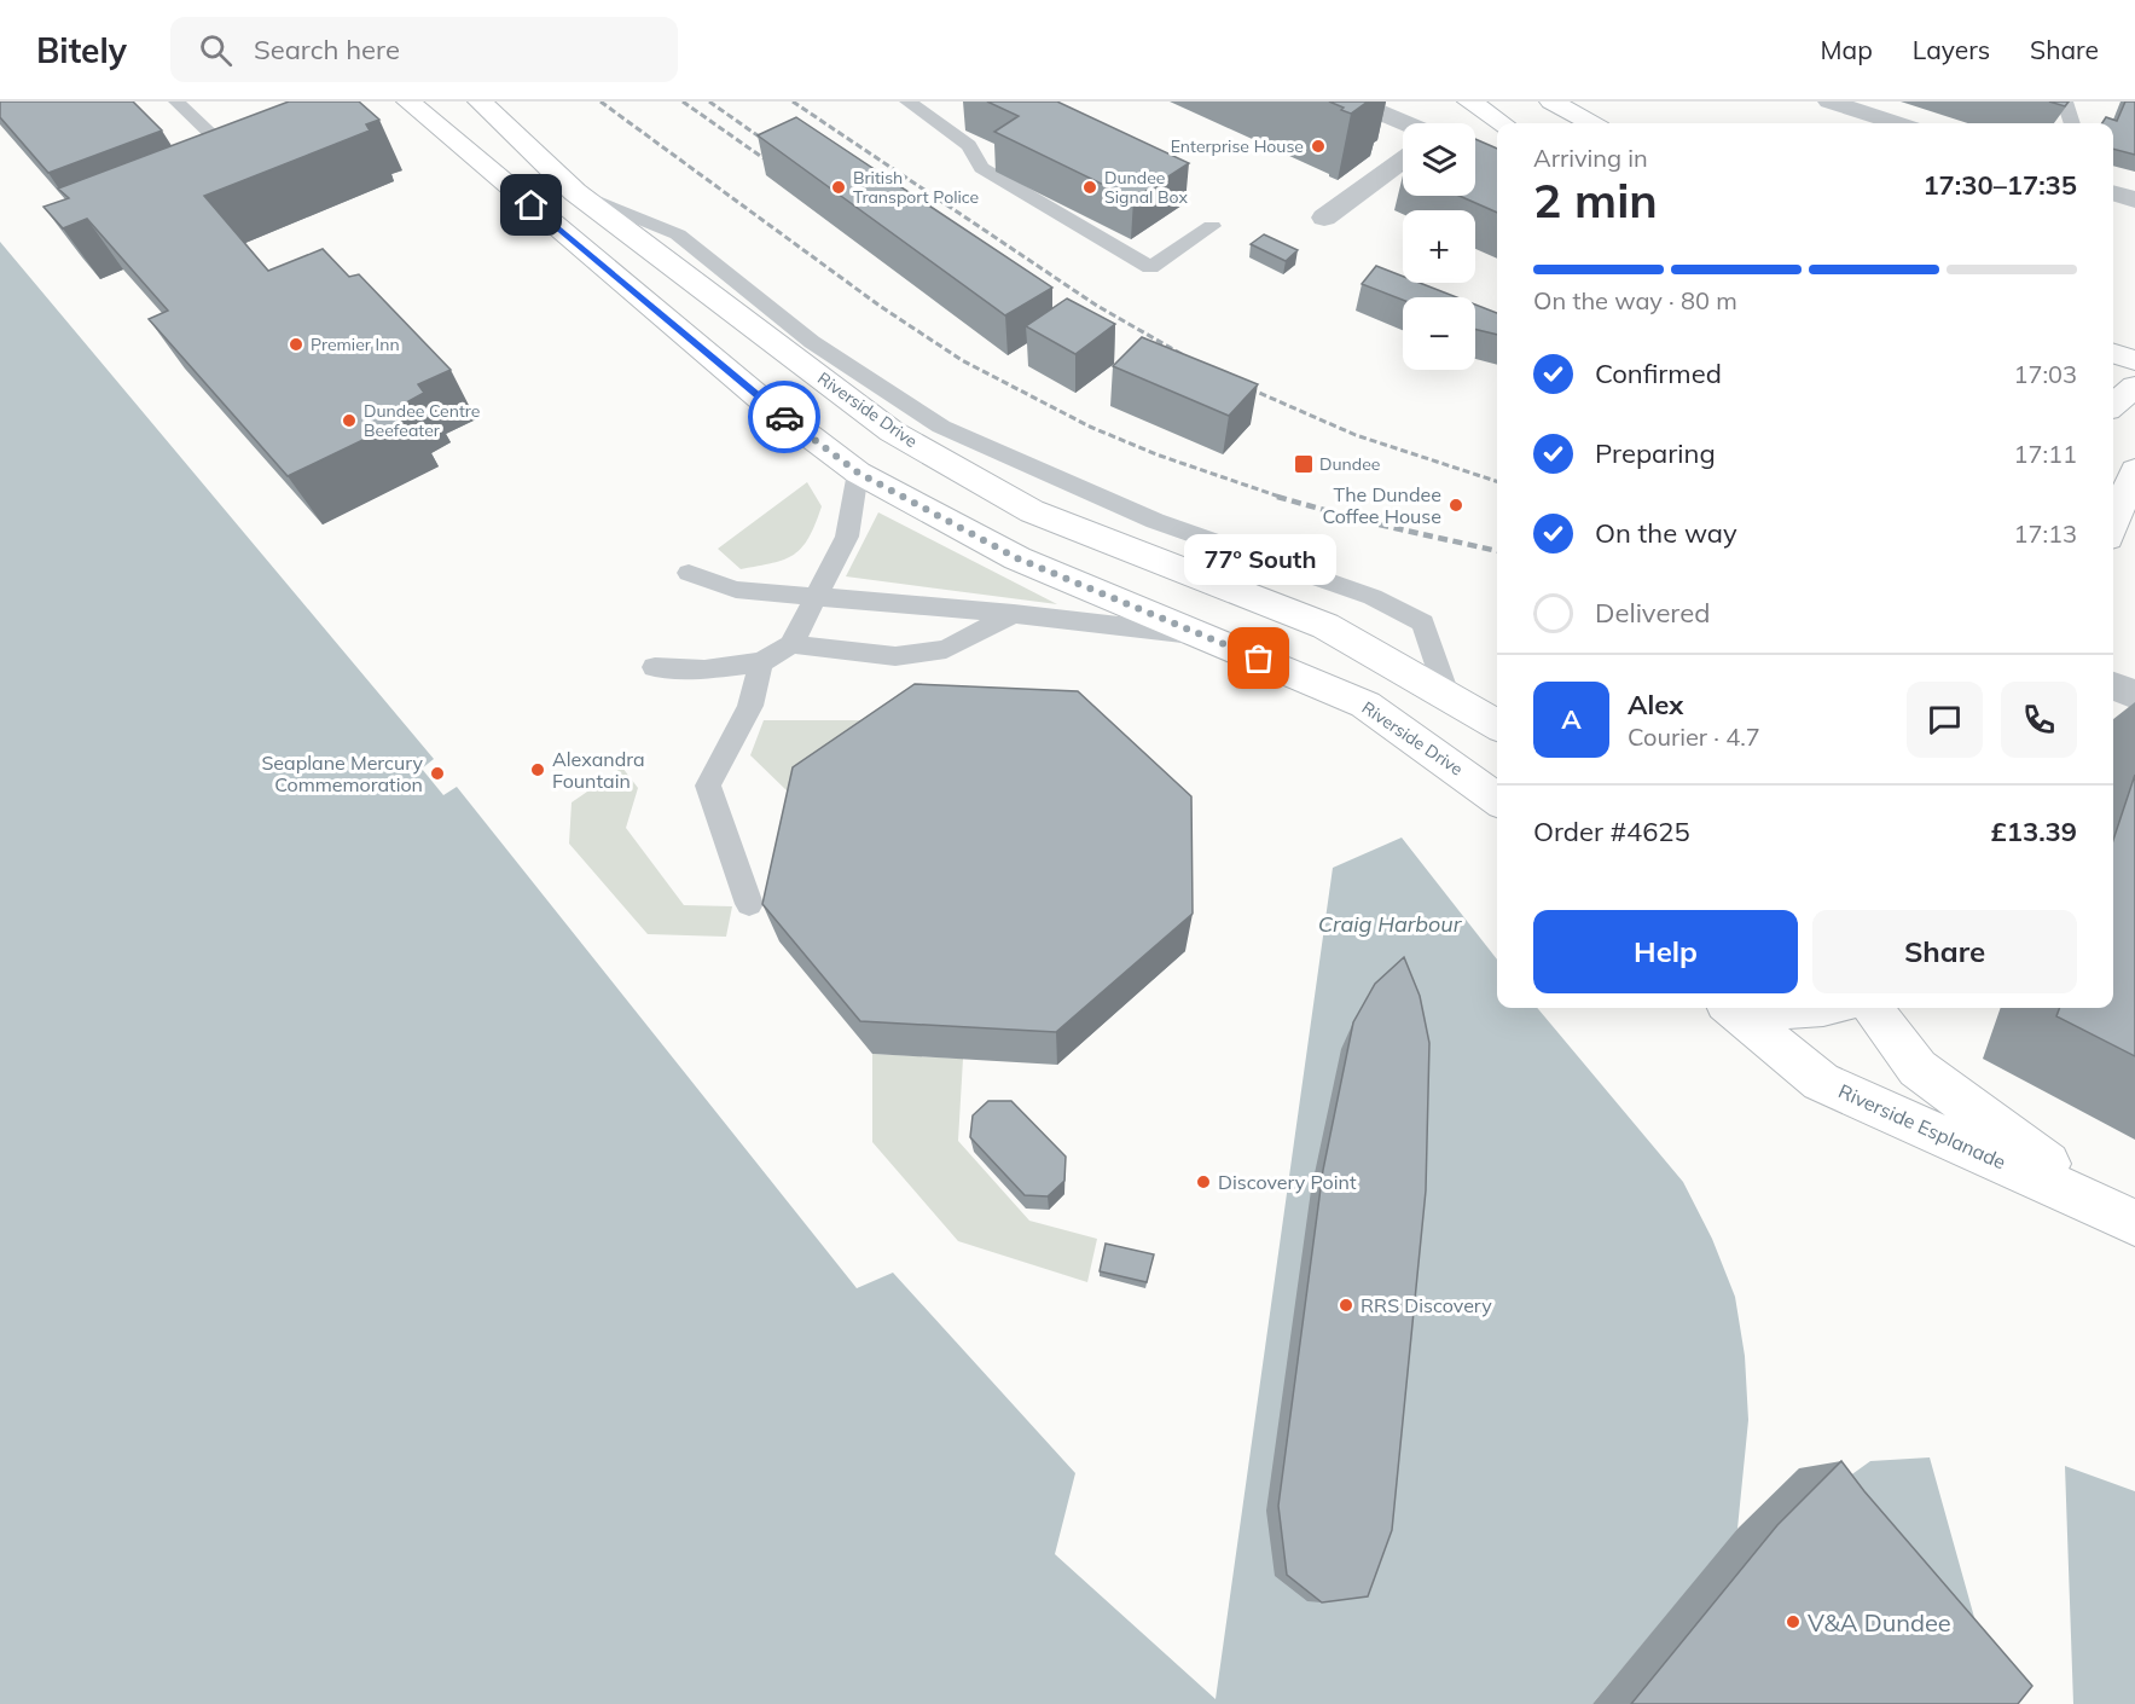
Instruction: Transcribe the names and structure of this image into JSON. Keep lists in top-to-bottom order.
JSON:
{
  "streets": {
    "main road": ["Riverside Drive", "Riverside Esplanade"]
  },
  "water": ["Craig Harbour"],
  "places": {
    "other": [
      "Enterprise House",
      "British Transport Police",
      "Dundee Signal Box",
      "Premier Inn",
      "Dundee Centre Beefeater",
      "The Dundee Coffee House",
      "77º South",
      "Alexandra Fountain",
      "Seaplane Mercury Commemoration",
      "Discovery Point",
      "RRS Discovery",
      "V&A Dundee"
    ],
    "transit": ["Dundee"]
  },
  "page": {
    "header": "Bitely",
    "search": "Search here",
    "nav": ["Map", "Layers", "Share"],
    "map_buttons": ["+", "−"],
    "heading": ["2 min", "Arriving in", "17:30–17:35"],
    "panel": [
      "Alex",
      "Courier · 4.7",
      "Order #4625",
      "£13.39"
    ],
    "bar": "On the way · 80 m",
    "list": [
      ["Confirmed", "17:03"],
      ["Preparing", "17:11"],
      ["On the way", "17:13"],
      "Delivered"
    ],
    "bubble": "77º South",
    "round": "A",
    "buttons": ["Help", "Share"]
  }
}
